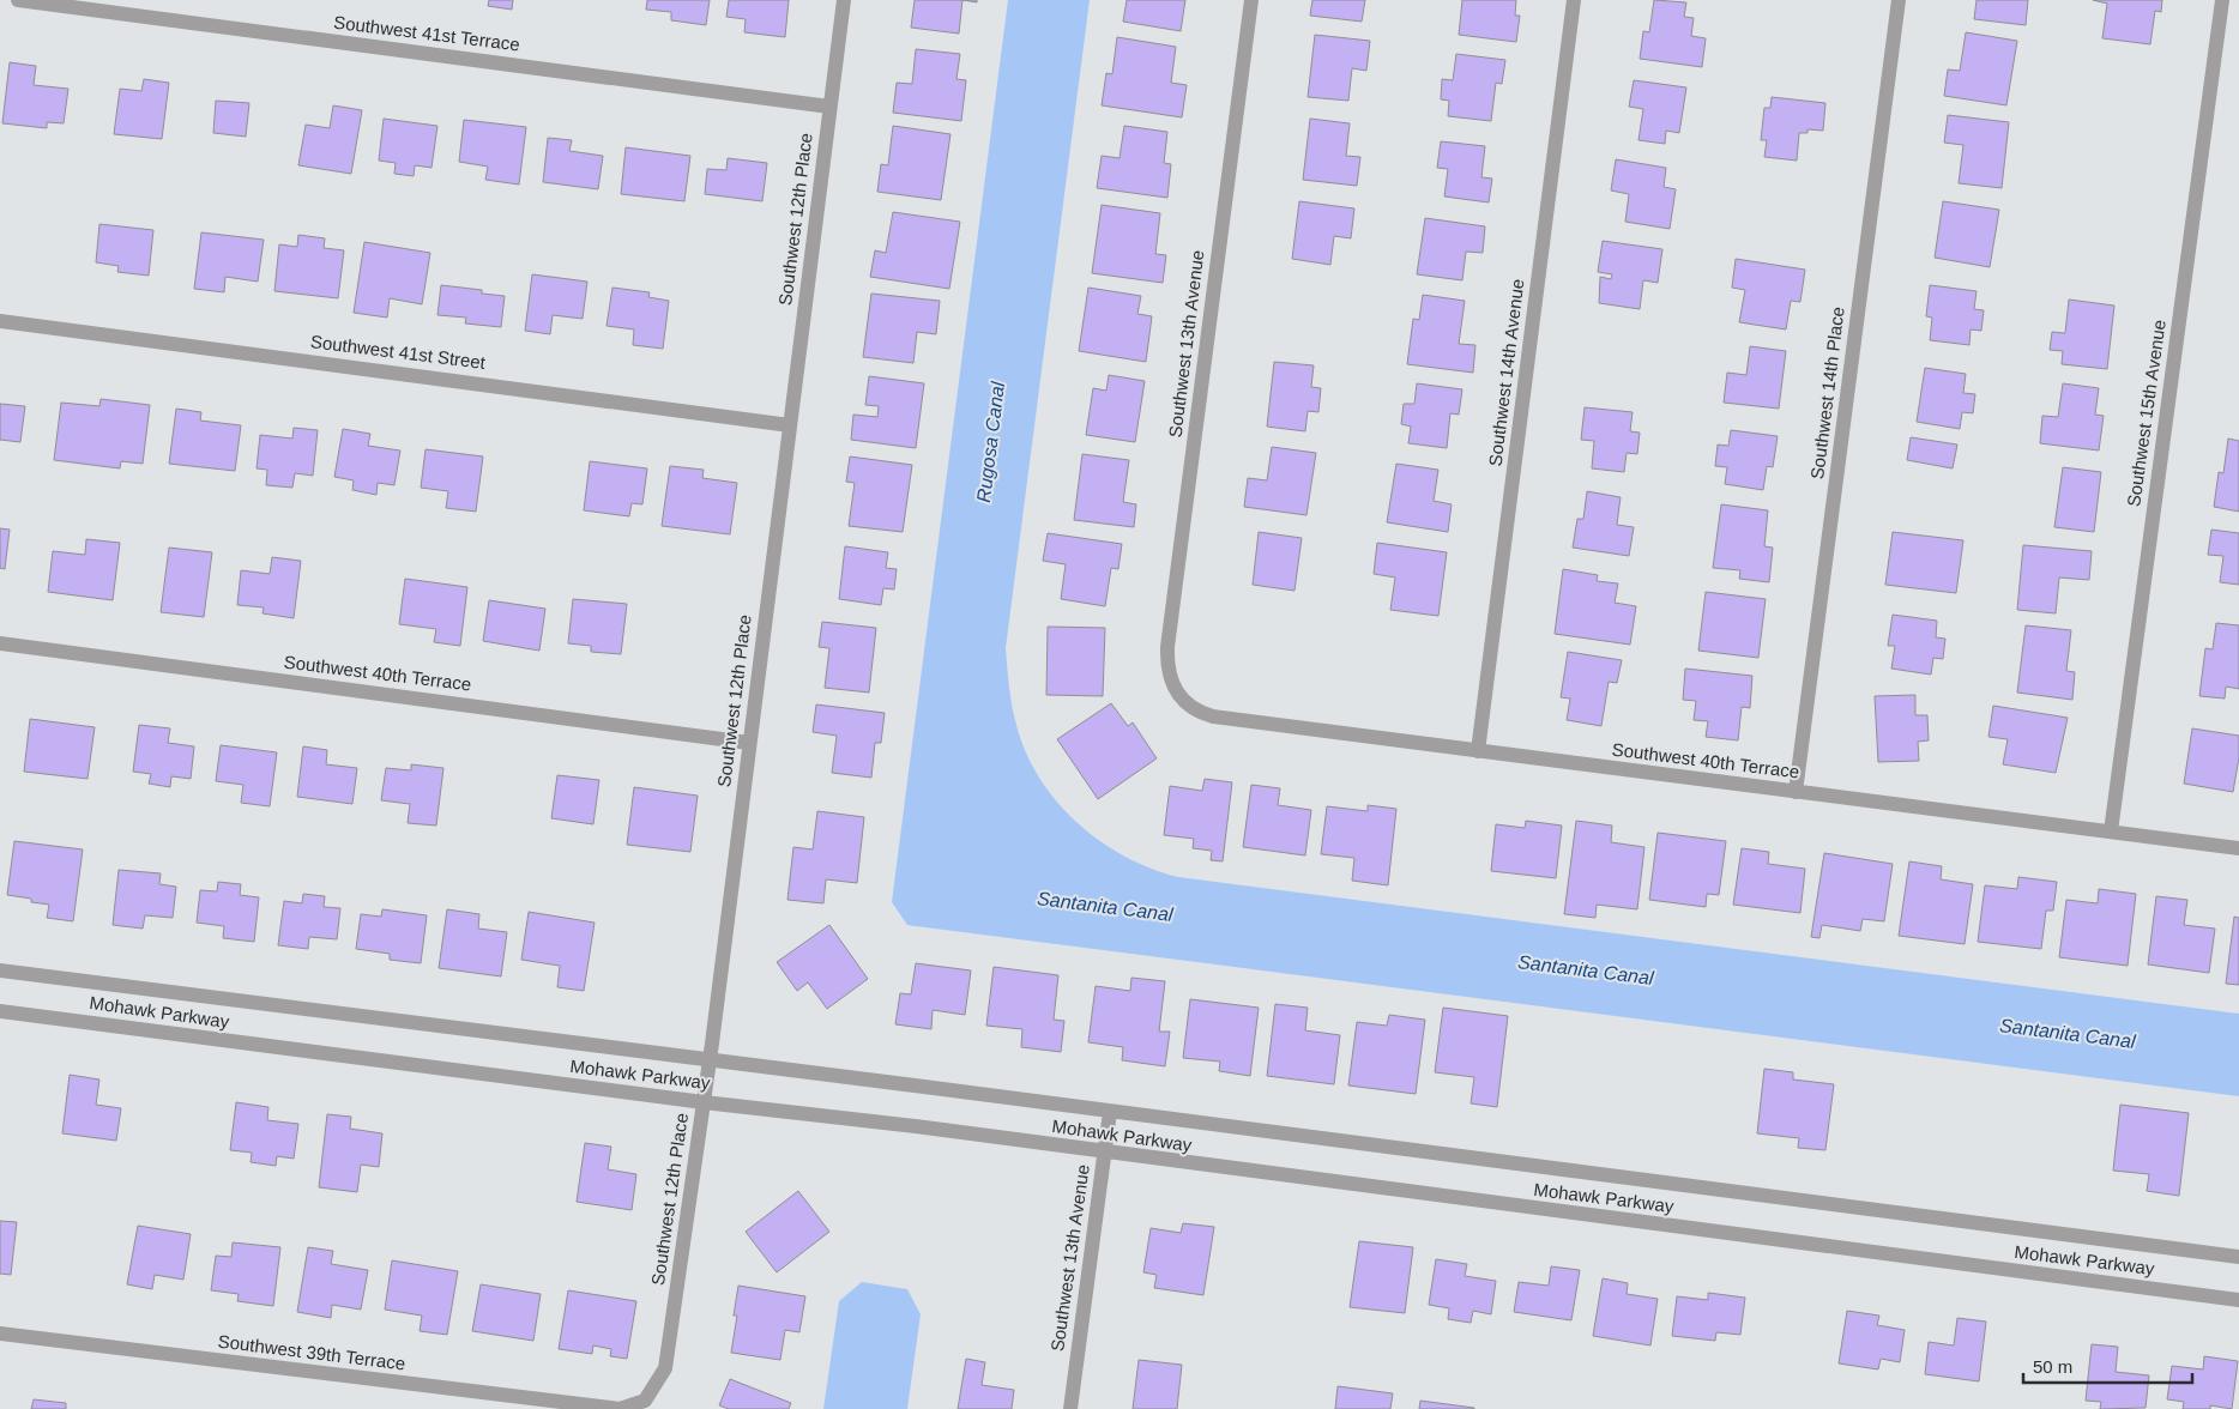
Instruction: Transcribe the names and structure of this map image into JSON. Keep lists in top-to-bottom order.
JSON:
{
  "streets": {
    "street": [
      "Southwest 41st Terrace",
      "Southwest 12th Place",
      "Southwest 13th Avenue",
      "Southwest 41st Street",
      "Southwest 14th Avenue",
      "Southwest 14th Place",
      "Southwest 15th Avenue",
      "Southwest 40th Terrace",
      "Mohawk Parkway",
      "Southwest 39th Terrace"
    ]
  },
  "crossings": [
    ["Southwest 41st Terrace", "Southwest 12th Place"],
    ["Southwest 12th Place", "Southwest 41st Street"],
    ["Southwest 12th Place", "Southwest 40th Terrace"],
    ["Southwest 12th Place", "Mohawk Parkway"],
    ["Southwest 12th Place", "Southwest 39th Terrace"],
    ["Southwest 13th Avenue", "Southwest 40th Terrace"],
    ["Southwest 13th Avenue", "Mohawk Parkway"],
    ["Southwest 14th Avenue", "Southwest 40th Terrace"],
    ["Southwest 14th Place", "Southwest 40th Terrace"],
    ["Southwest 15th Avenue", "Southwest 40th Terrace"]
  ],
  "water": ["Rugosa Canal", "Santanita Canal"],
  "scale_bar": "50 m"
}
